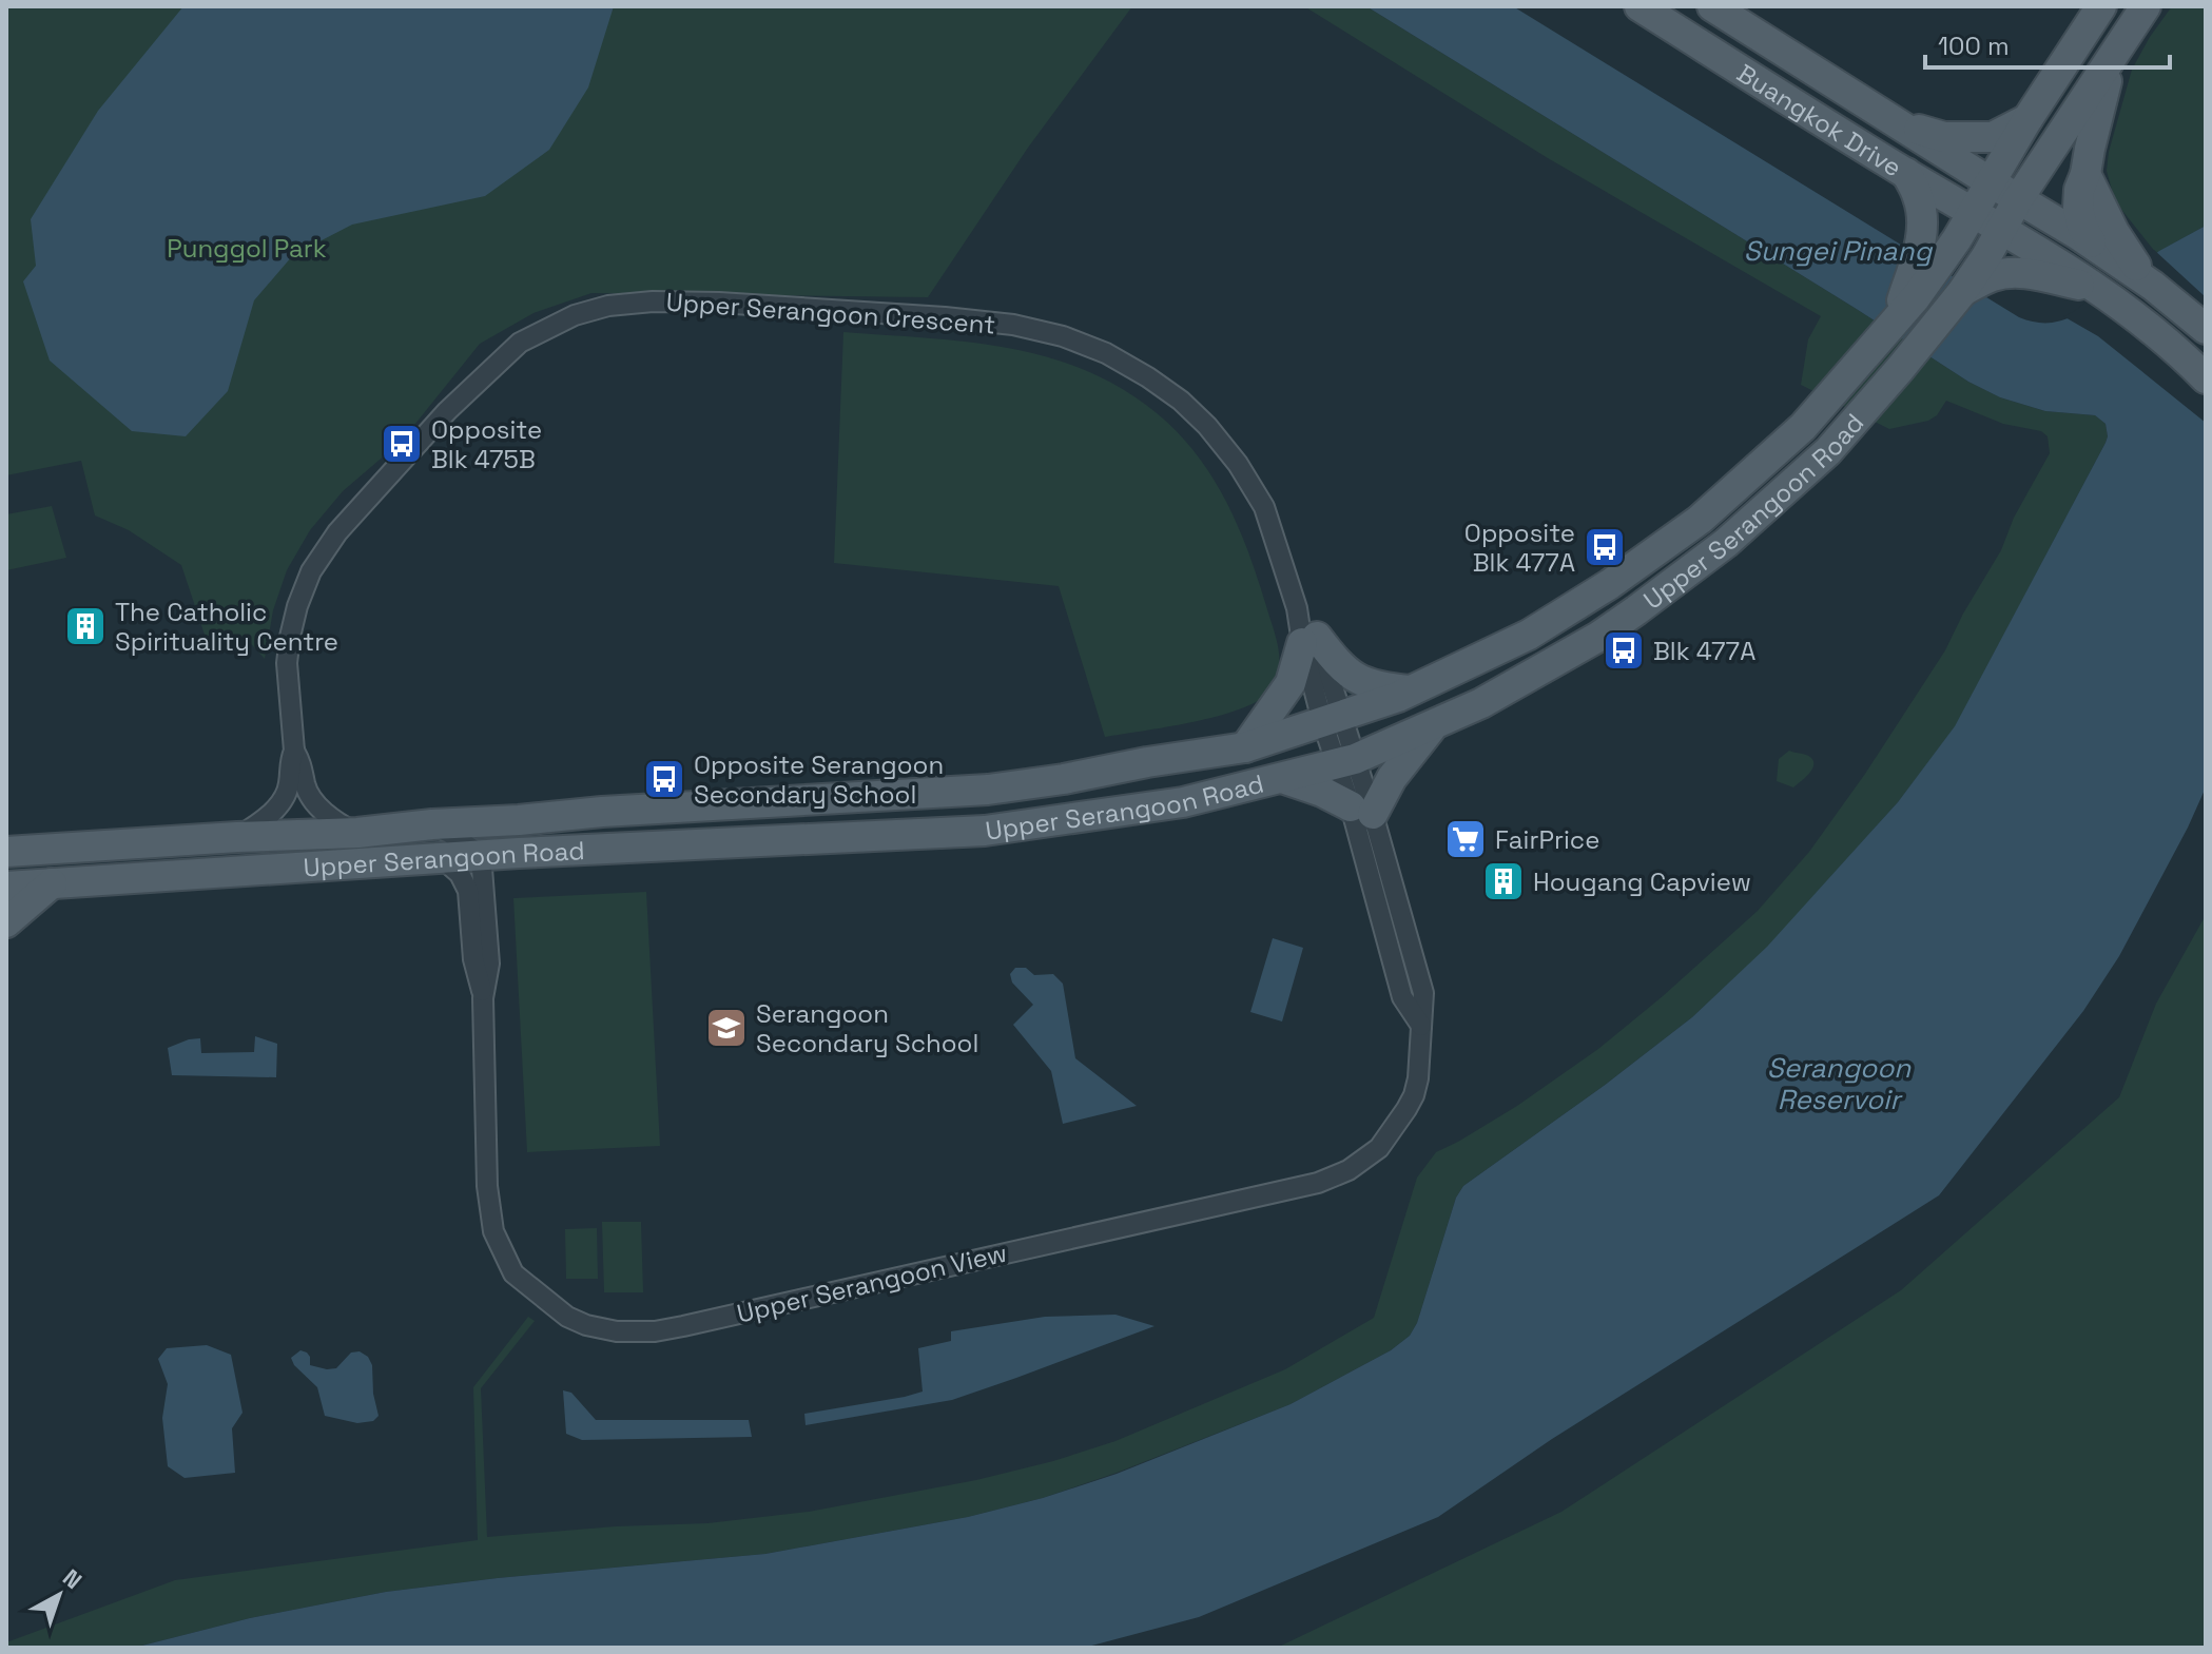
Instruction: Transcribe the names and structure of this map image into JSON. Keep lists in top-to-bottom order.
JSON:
{
  "streets": {
    "main road": ["Buangkok Drive", "Upper Serangoon Road"],
    "street": ["Upper Serangoon Crescent", "Upper Serangoon View"]
  },
  "crossings": [
    ["Buangkok Drive", "Upper Serangoon Road"],
    ["Upper Serangoon Crescent", "Upper Serangoon Road"],
    ["Upper Serangoon Crescent", "Upper Serangoon View"],
    ["Upper Serangoon Road", "Upper Serangoon View"]
  ],
  "water": ["Sungei Pinang", "Serangoon Reservoir"],
  "parks": ["Punggol Park"],
  "places": {
    "bus stop": [
      "Opposite Blk 475B",
      "Opposite Blk 477A",
      "Blk 477A",
      "Opposite Serangoon Secondary School"
    ],
    "building": ["The Catholic Spirituality Centre", "Hougang Capview"],
    "supermarket": ["FairPrice"],
    "school or university": ["Serangoon Secondary School"]
  },
  "scale_bar": "100 m",
  "north": "top right"
}
